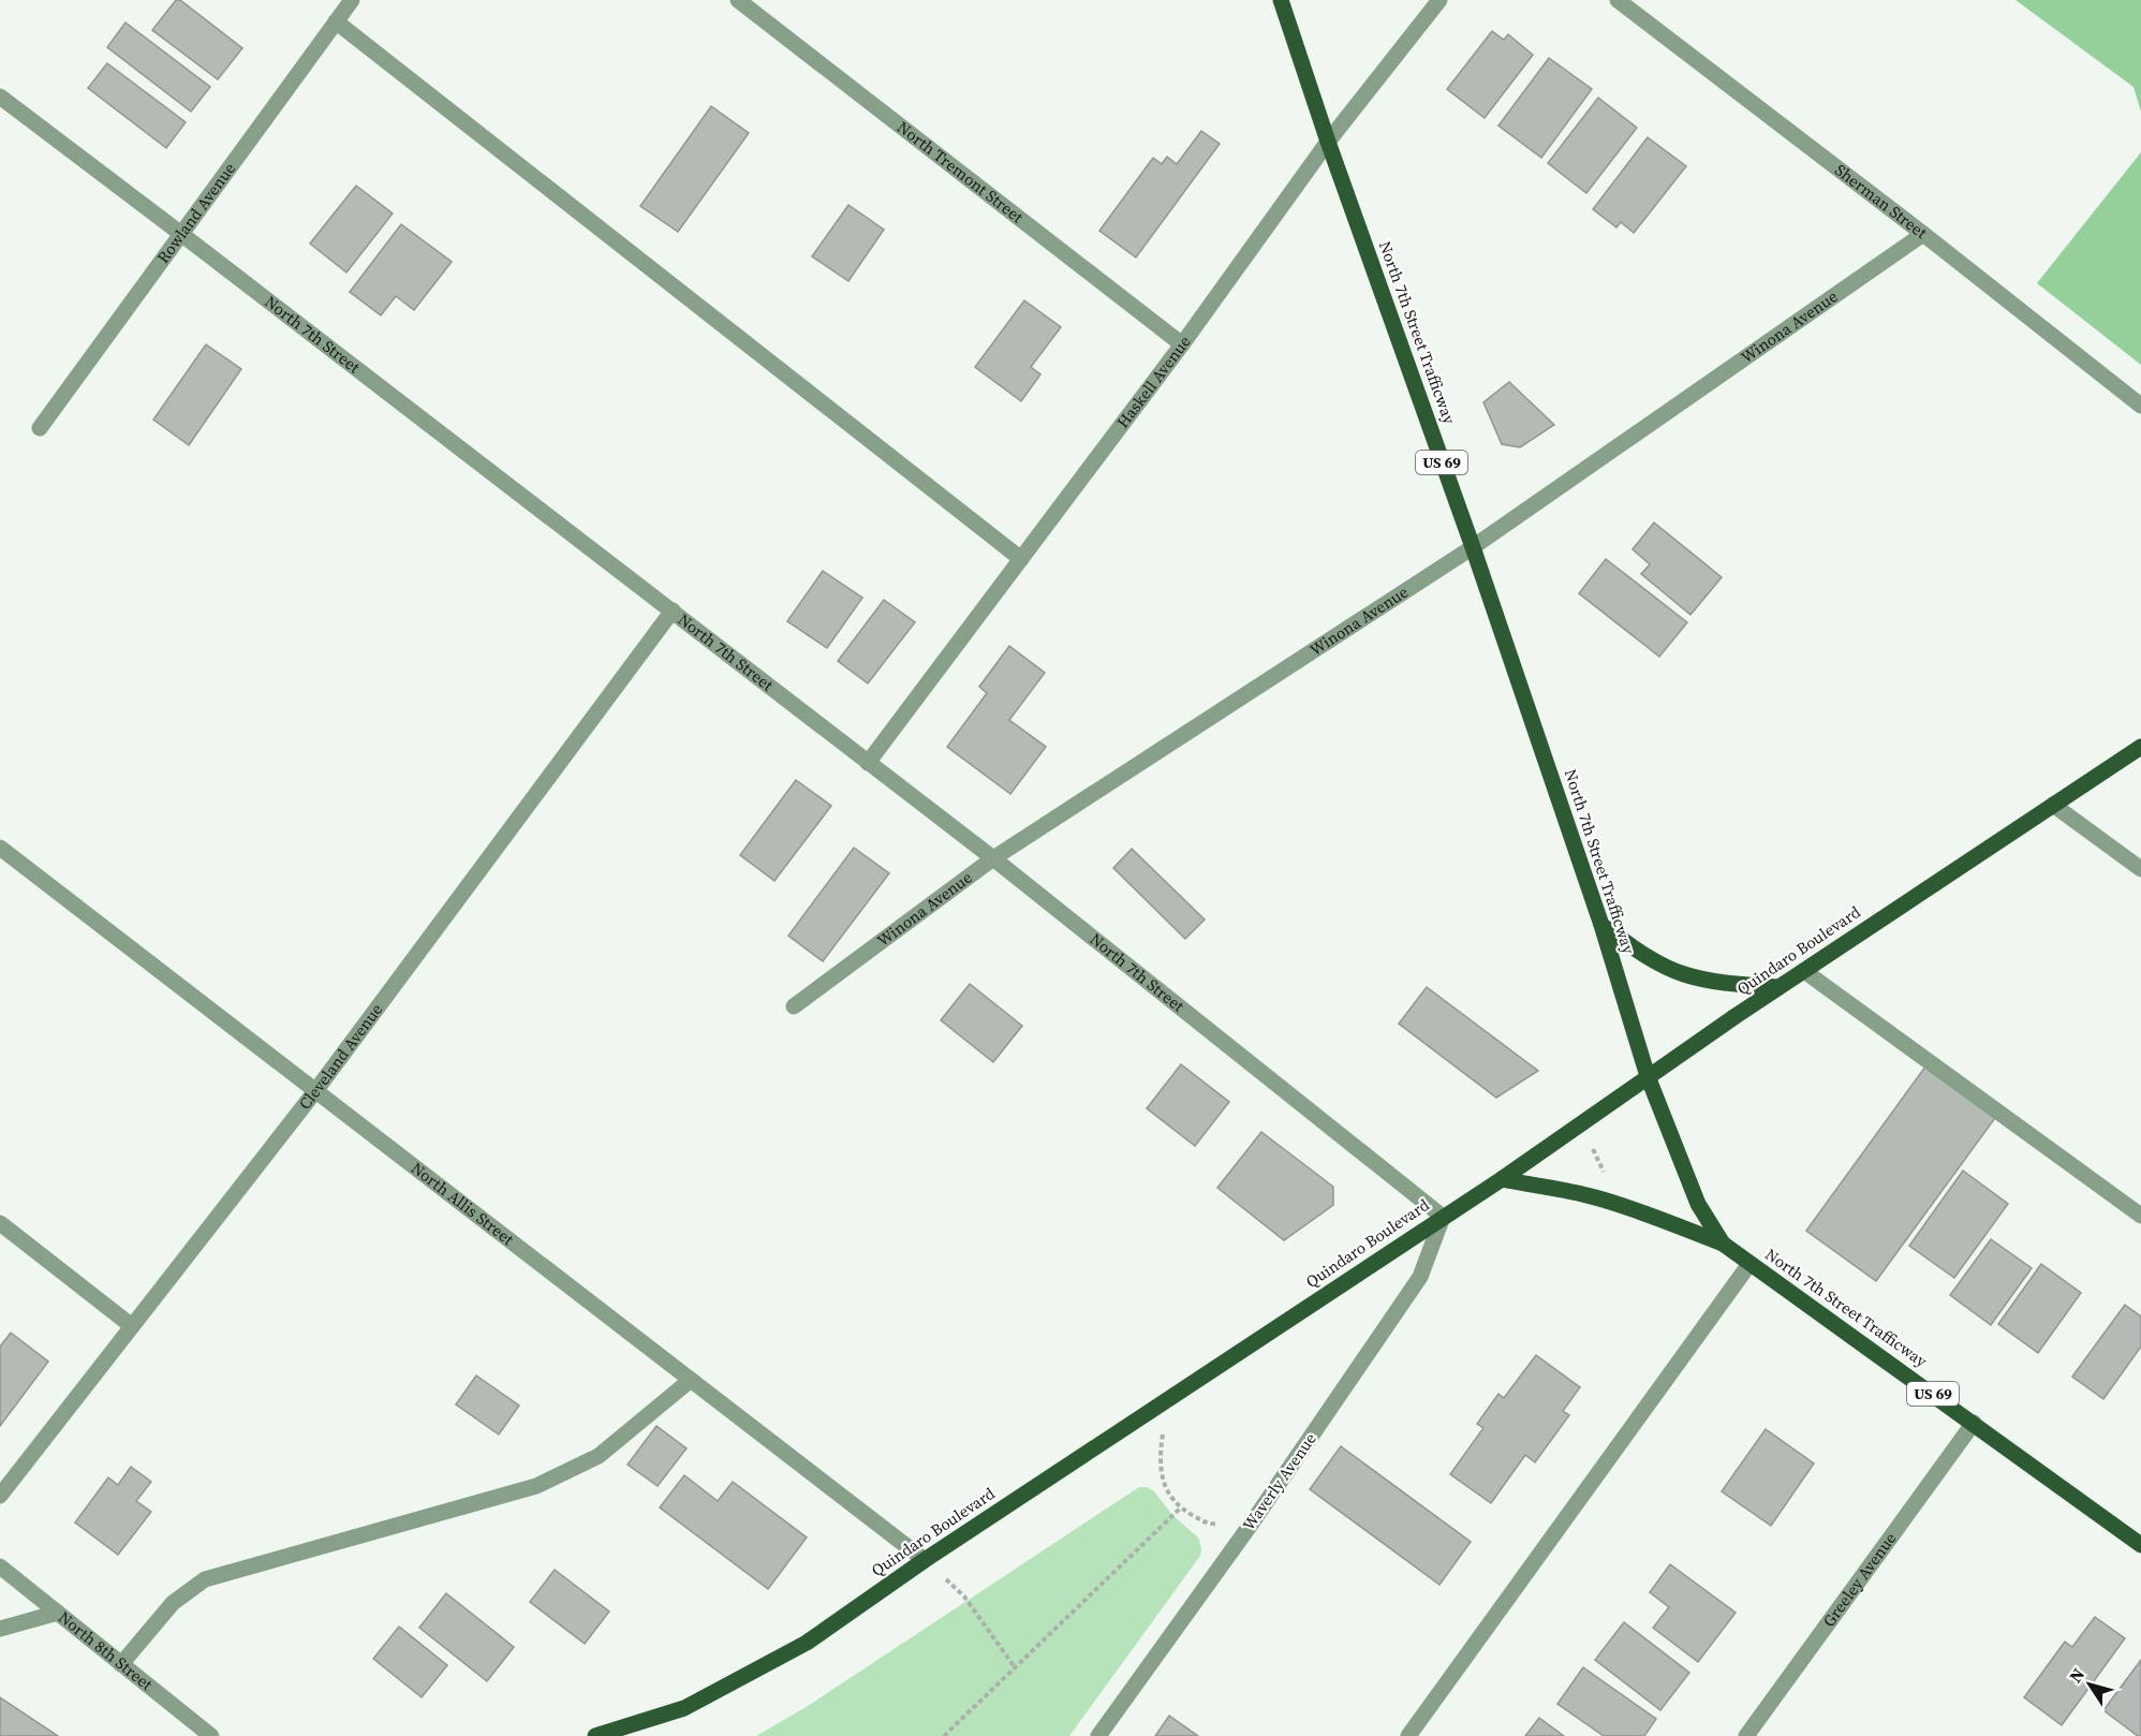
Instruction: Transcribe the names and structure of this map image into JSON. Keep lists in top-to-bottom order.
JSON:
{
  "streets": {
    "main road": ["North 7th Street Trafficway", "US 69", "Quindaro Boulevard"],
    "street": [
      "North Tremont Street",
      "Sherman Street",
      "Rowland Avenue",
      "Winona Avenue",
      "North 7th Street",
      "Haskell Avenue",
      "Cleveland Avenue",
      "North Allis Street",
      "Waverly Avenue",
      "Greeley Avenue",
      "North 8th Street"
    ]
  },
  "crossings": [
    ["North Tremont Street", "Haskell Avenue"],
    ["Sherman Street", "Winona Avenue"],
    ["Rowland Avenue", "North 7th Street"],
    ["Winona Avenue", "North 7th Street Trafficway"],
    ["Winona Avenue", "North 7th Street"],
    ["North 7th Street Trafficway", "Haskell Avenue"],
    ["North 7th Street Trafficway", "Quindaro Boulevard"],
    ["North 7th Street Trafficway", "Greeley Avenue"],
    ["North 7th Street", "Haskell Avenue"],
    ["North 7th Street", "Quindaro Boulevard"],
    ["North 7th Street", "Cleveland Avenue"],
    ["North 7th Street", "Waverly Avenue"],
    ["Quindaro Boulevard", "North Allis Street"],
    ["Quindaro Boulevard", "Waverly Avenue"],
    ["Cleveland Avenue", "North Allis Street"]
  ],
  "north": "top left"
}
